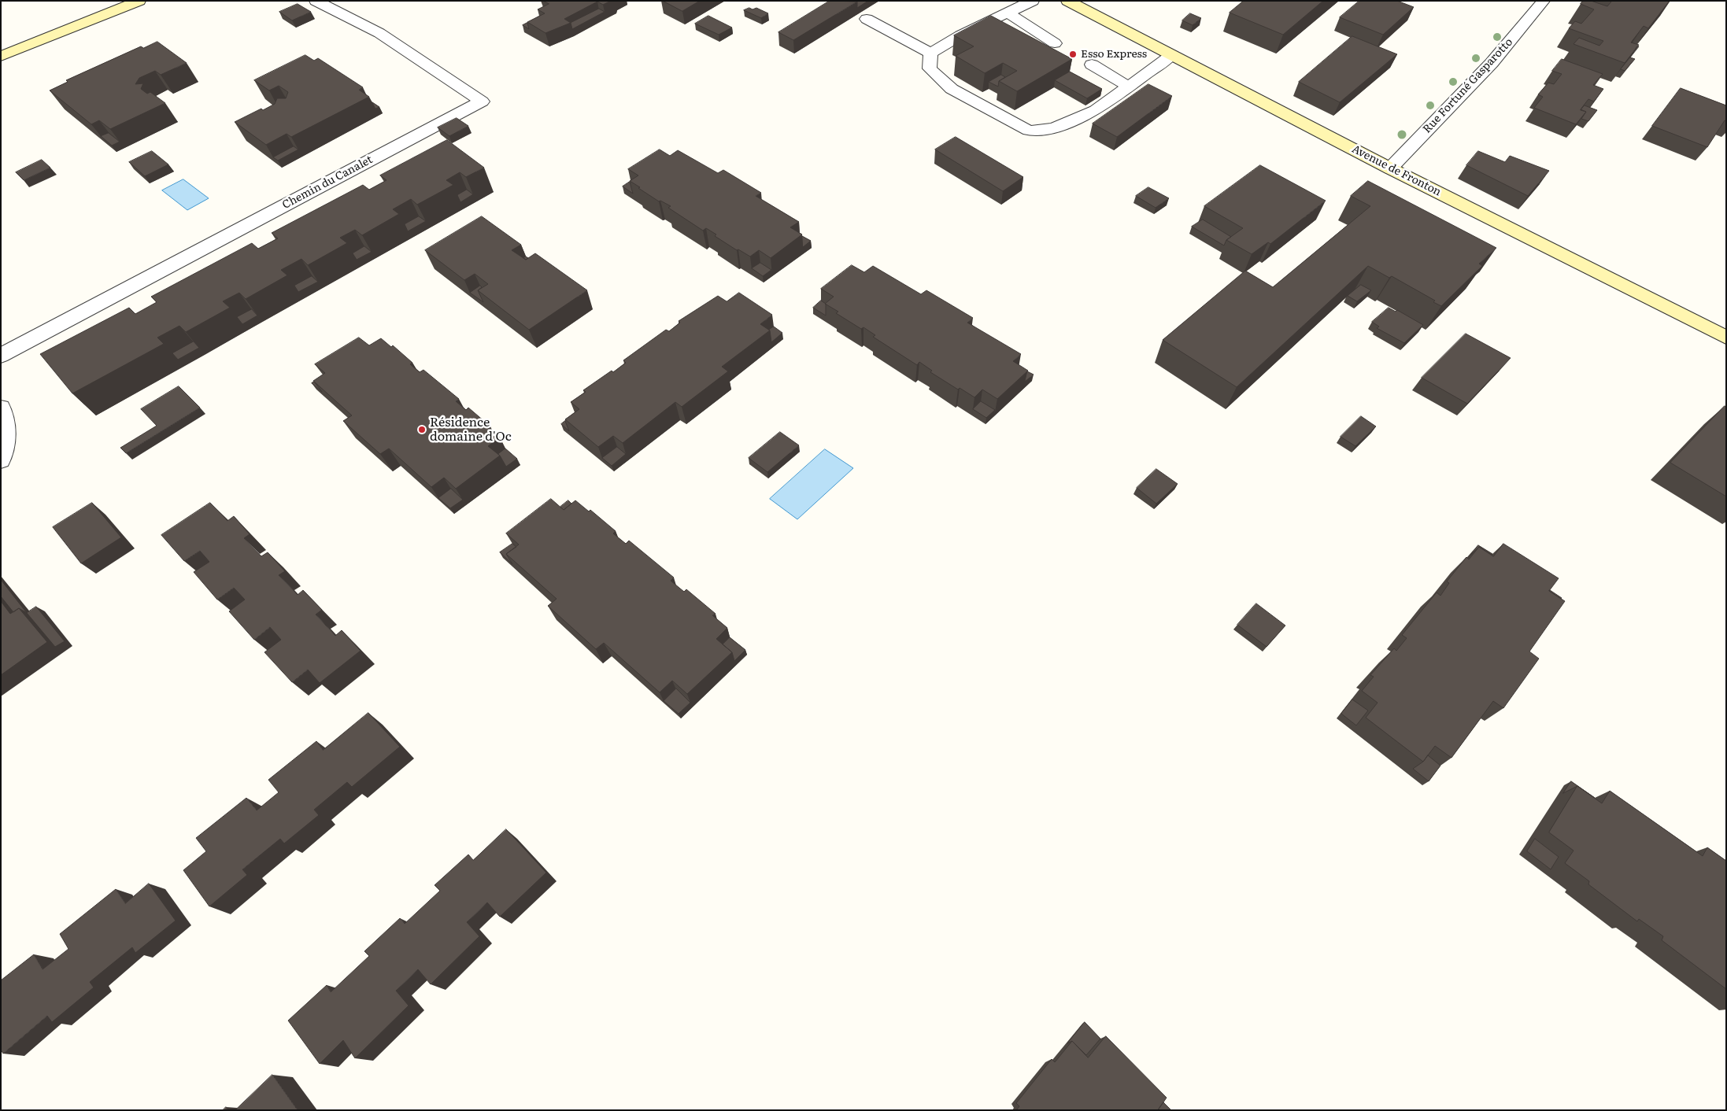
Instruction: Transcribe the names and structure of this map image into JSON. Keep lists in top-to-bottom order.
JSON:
{
  "streets": {
    "main road": ["Avenue de Fronton"],
    "street": ["Rue Fortuné Gasparotto", "Chemin du Canalet"]
  },
  "crossings": [
    ["Rue Fortuné Gasparotto", "Avenue de Fronton"]
  ],
  "places": ["Esso Express", "Résidence domaine d'Oc"]
}
